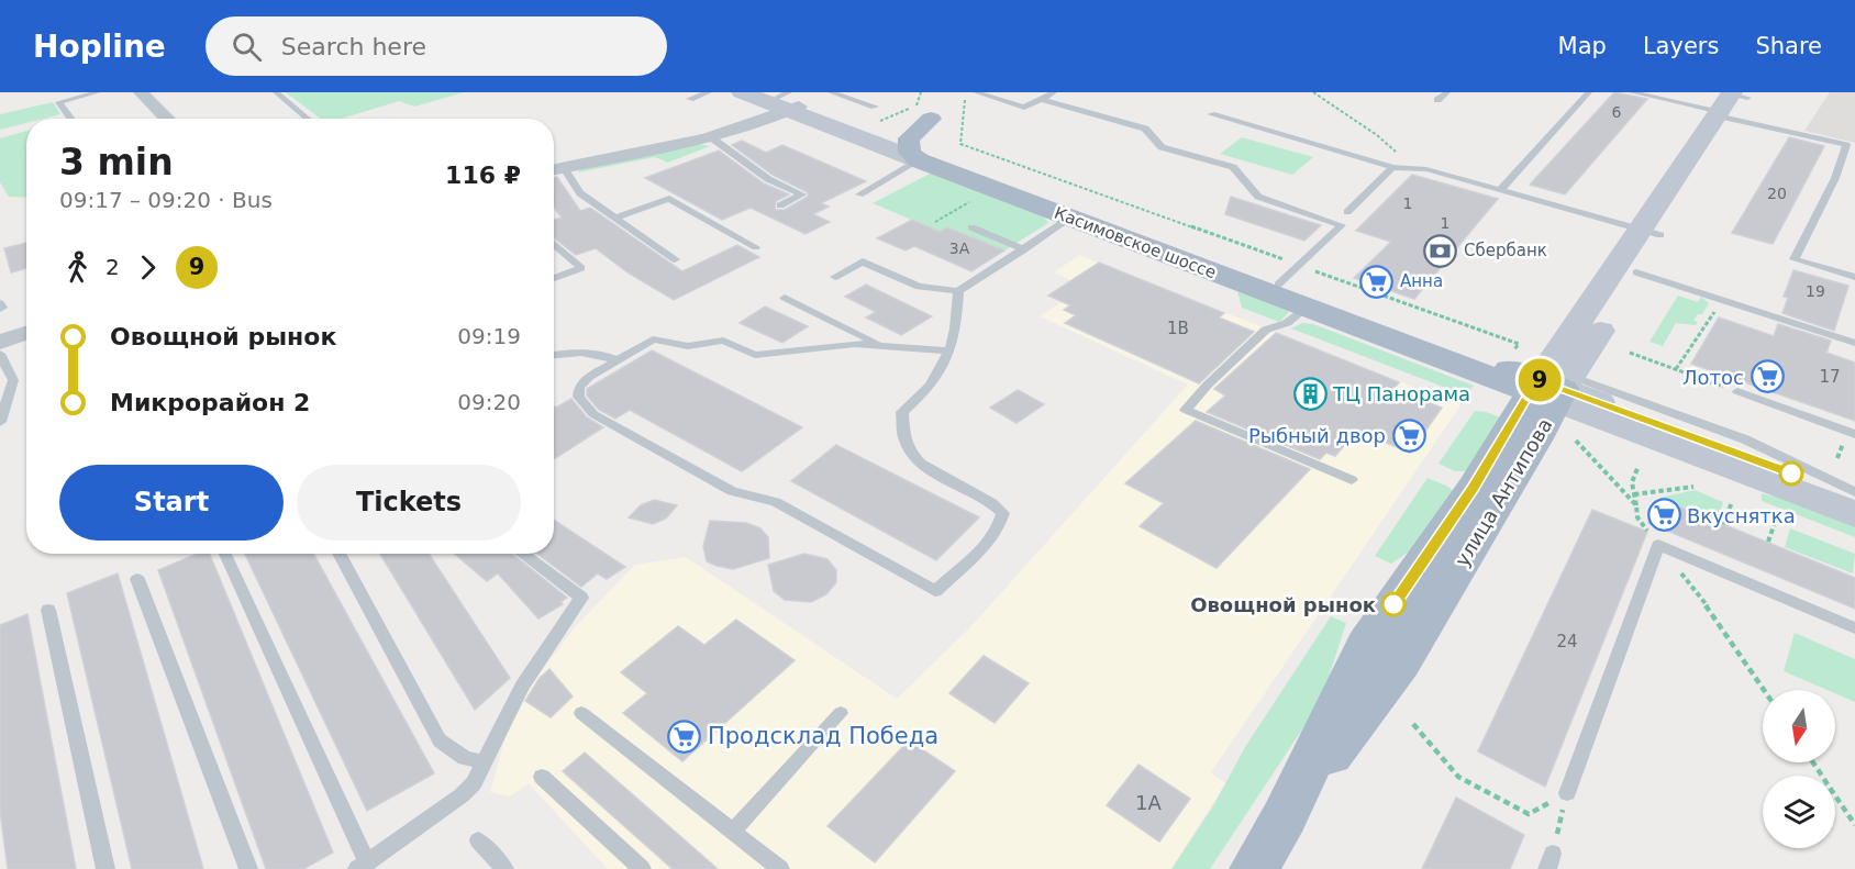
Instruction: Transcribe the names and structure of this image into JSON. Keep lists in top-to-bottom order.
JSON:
{
  "streets": {
    "main road": ["Касимовское шоссе", "улица Антипова"]
  },
  "crossings": [
    ["Касимовское шоссе", "улица Антипова"]
  ],
  "places": {
    "bank": ["Сбербанк"],
    "supermarket": [
      "Анна",
      "Лотос",
      "Рыбный двор",
      "Вкуснятка",
      "Продсклад Победа"
    ],
    "building": ["ТЦ Панорама"],
    "other": ["Овощной рынок"]
  },
  "lines": ["bus line 9"],
  "house_numbers": [
    "6",
    "20",
    "1",
    "1",
    "3А",
    "19",
    "1В",
    "17",
    "24",
    "1А"
  ],
  "north": "bottom",
  "page": {
    "header": "Hopline",
    "search": "Search here",
    "nav": ["Map", "Layers", "Share"],
    "on_map": "9",
    "heading": ["3 min", "09:17 – 09:20 · Bus", "116 ₽"],
    "legs": ["2", "9"],
    "list": [
      {
        "name": "Овощной рынок",
        "value": "09:19"
      },
      {
        "name": "Микрорайон 2",
        "value": "09:20"
      }
    ],
    "buttons": ["Start", "Tickets"]
  }
}
